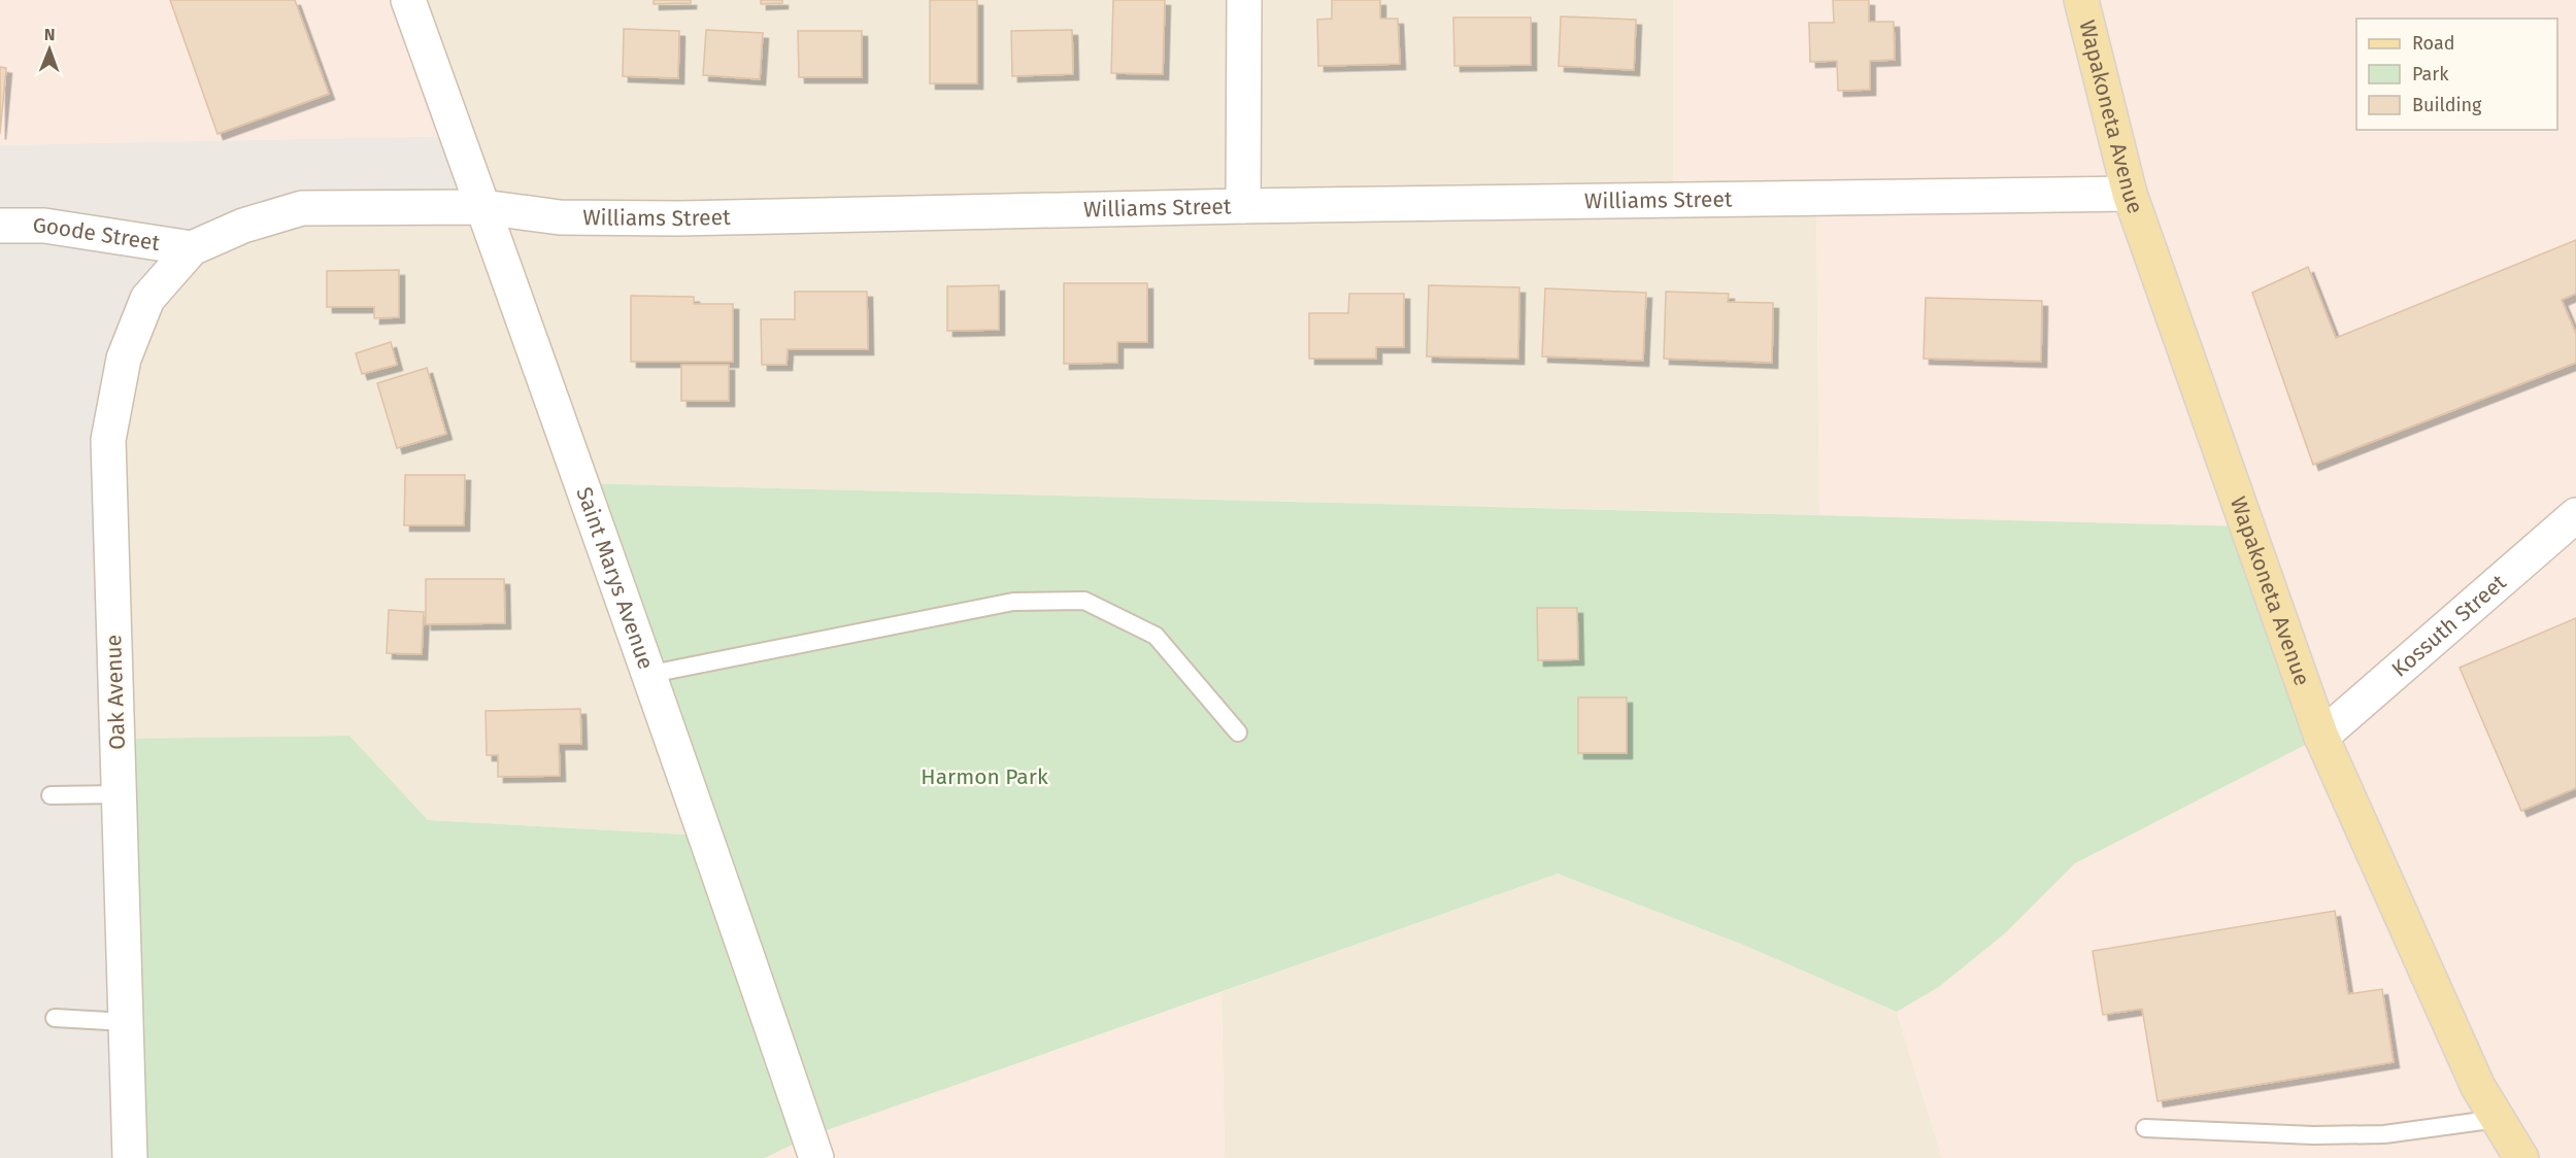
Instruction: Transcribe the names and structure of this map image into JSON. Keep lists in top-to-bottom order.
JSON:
{
  "streets": {
    "main road": ["Wapakoneta Avenue"],
    "street": [
      "Williams Street",
      "Goode Street",
      "Saint Marys Avenue",
      "Kossuth Street",
      "Oak Avenue"
    ]
  },
  "crossings": [
    ["Wapakoneta Avenue", "Williams Street"],
    ["Wapakoneta Avenue", "Kossuth Street"],
    ["Williams Street", "Goode Street"],
    ["Williams Street", "Saint Marys Avenue"],
    ["Williams Street", "Oak Avenue"],
    ["Goode Street", "Oak Avenue"]
  ],
  "parks": ["Harmon Park"],
  "legend": ["Road", "Park", "Building"],
  "north": "top"
}
